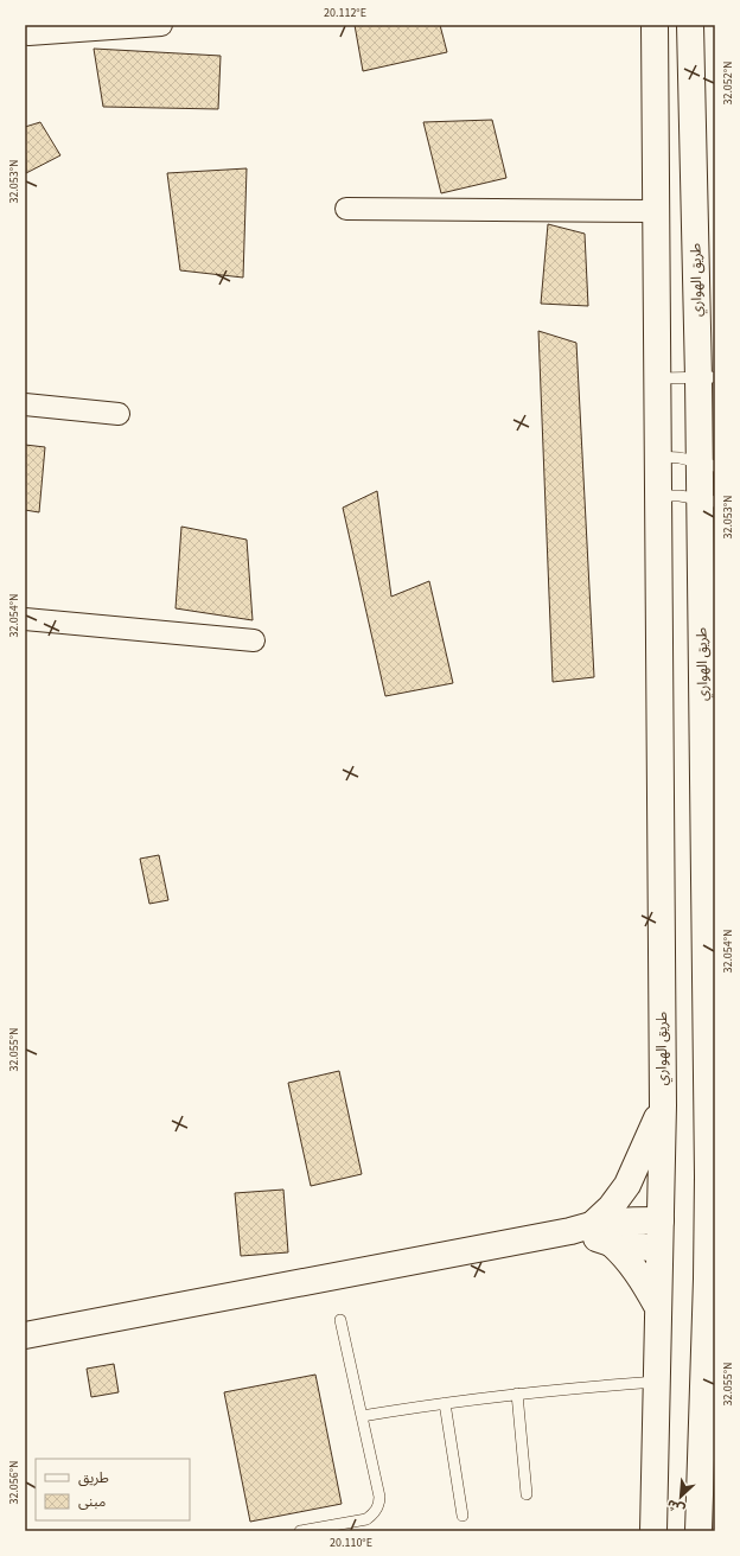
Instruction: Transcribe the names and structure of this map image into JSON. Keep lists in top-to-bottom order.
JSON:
{
  "streets": {
    "main road": ["طريق الهواري"]
  },
  "legend": ["طريق", "مبنى"],
  "north": "bottom left",
  "coordinates": [
    "20.112°E",
    "32.052°N",
    "32.053°N",
    "32.054°N",
    "32.055°N",
    "32.056°N",
    "20.110°E"
  ]
}
